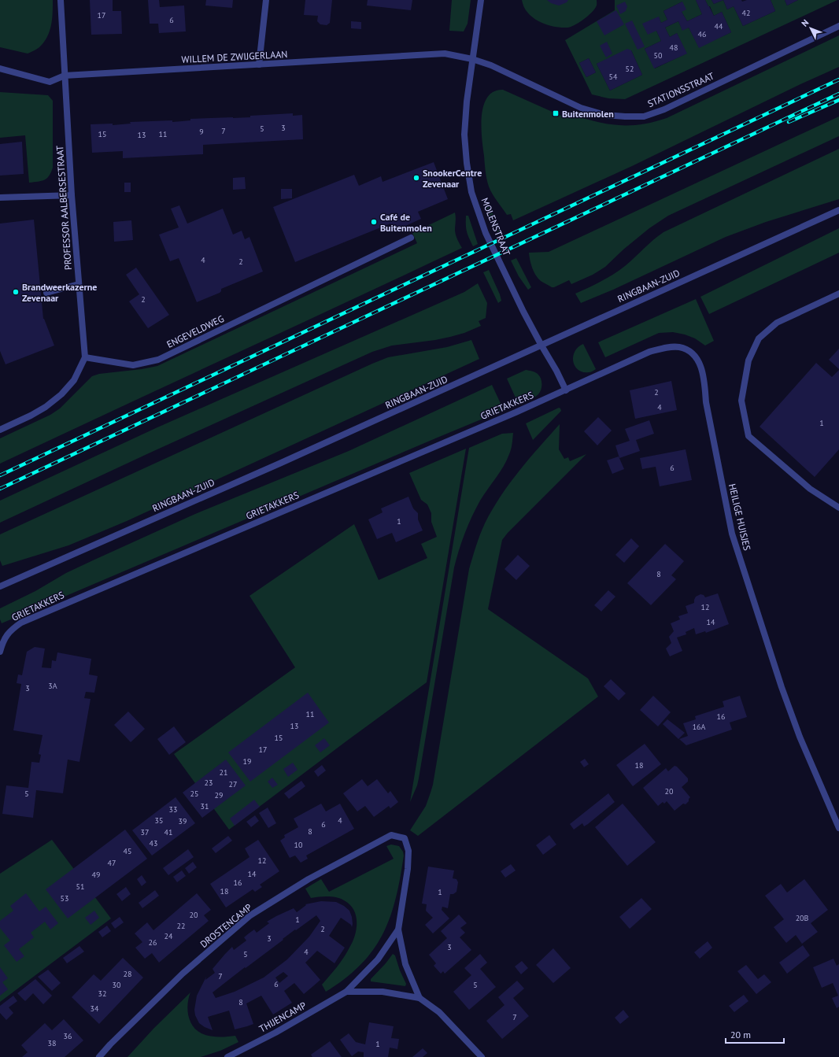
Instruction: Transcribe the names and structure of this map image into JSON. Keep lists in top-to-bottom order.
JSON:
{
  "streets": {
    "street": [
      "WILLEM DE ZWIJGERLAAN",
      "STATIONSSTRAAT",
      "PROFESSOR AALBERSESTRAAT",
      "MOLENSTRAAT",
      "RINGBAAN-ZUID",
      "ENGEVELDWEG",
      "GRIETAKKERS",
      "HEILIGE HUISJES",
      "DROSTENCAMP",
      "THIJENCAMP"
    ]
  },
  "crossings": [
    ["WILLEM DE ZWIJGERLAAN", "STATIONSSTRAAT"],
    ["WILLEM DE ZWIJGERLAAN", "PROFESSOR AALBERSESTRAAT"],
    ["WILLEM DE ZWIJGERLAAN", "MOLENSTRAAT"],
    ["STATIONSSTRAAT", "MOLENSTRAAT"],
    ["PROFESSOR AALBERSESTRAAT", "ENGEVELDWEG"],
    ["MOLENSTRAAT", "RINGBAAN-ZUID"],
    ["MOLENSTRAAT", "GRIETAKKERS"],
    ["MOLENSTRAAT", "HEILIGE HUISJES"],
    ["GRIETAKKERS", "HEILIGE HUISJES"],
    ["DROSTENCAMP", "THIJENCAMP"]
  ],
  "places": {
    "transit": ["Buitenmolen"],
    "other": ["SnookerCentre Zevenaar", "Café de Buitenmolen", "Brandweerkazerne Zevenaar"]
  },
  "house_numbers": [
    "42",
    "17",
    "6",
    "44",
    "46",
    "48",
    "50",
    "52",
    "54",
    "3",
    "5",
    "7",
    "9",
    "15",
    "11",
    "13",
    "4",
    "2",
    "2",
    "2",
    "4",
    "1",
    "6",
    "1",
    "8",
    "12",
    "14",
    "3A",
    "3",
    "11",
    "16",
    "13",
    "16A",
    "15",
    "17",
    "19",
    "18",
    "21",
    "23",
    "27",
    "20",
    "5",
    "25",
    "29",
    "31",
    "33",
    "35",
    "4",
    "39",
    "6",
    "8",
    "37",
    "41",
    "43",
    "10",
    "45",
    "12",
    "47",
    "14",
    "49",
    "16",
    "51",
    "18",
    "1",
    "53",
    "20",
    "20B",
    "1",
    "22",
    "2",
    "24",
    "3",
    "26",
    "3",
    "4",
    "5",
    "28",
    "7",
    "6",
    "30",
    "5",
    "32",
    "8",
    "34",
    "7",
    "36",
    "38",
    "1"
  ],
  "scale_bar": "20 m",
  "north": "top left"
}
